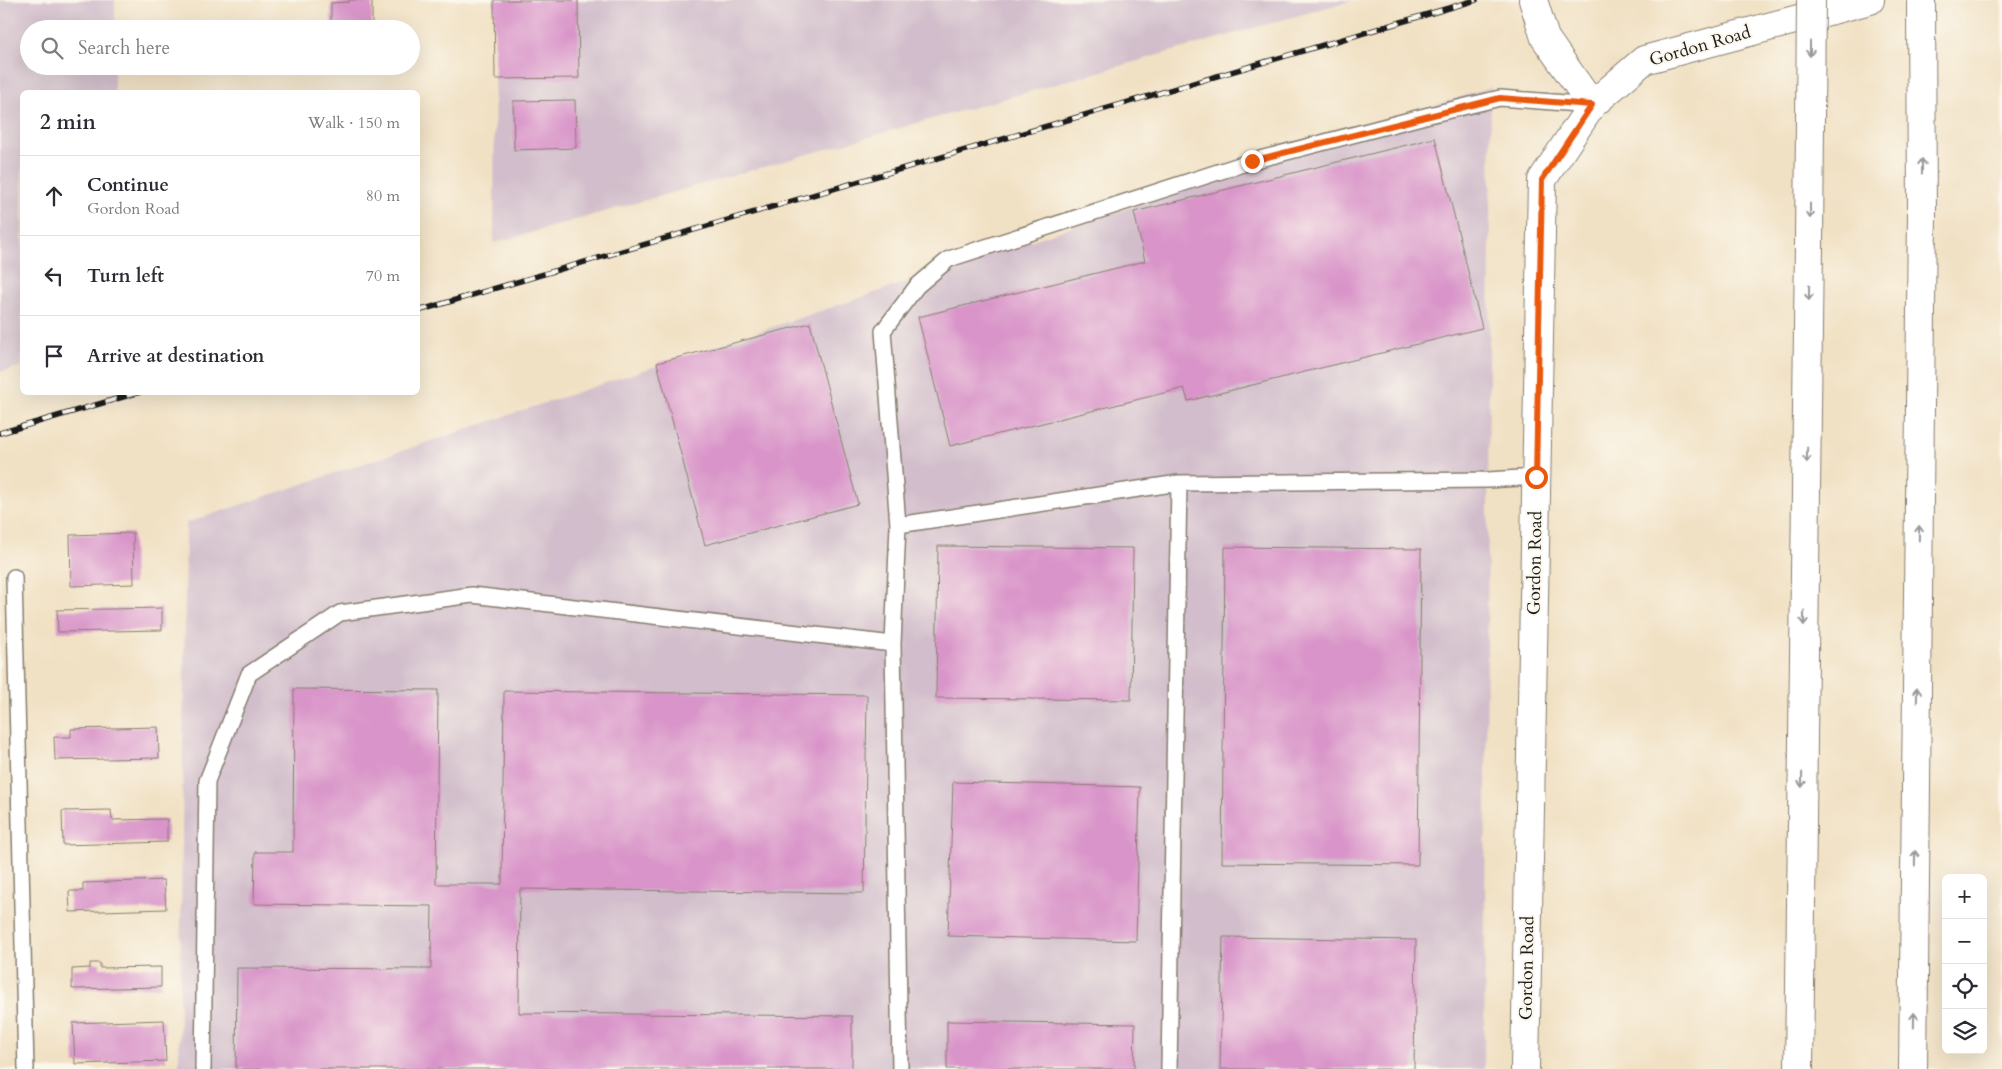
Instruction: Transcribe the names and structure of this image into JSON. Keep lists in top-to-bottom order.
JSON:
{
  "streets": {
    "main road": ["Gordon Road"]
  },
  "page": {
    "search": "Search here",
    "heading": ["2 min", "Walk · 150 m"],
    "list": [
      ["Continue", "Gordon Road", "80 m"],
      ["Turn left", "70 m"],
      "Arrive at destination"
    ],
    "map_buttons": ["+", "−"]
  }
}
